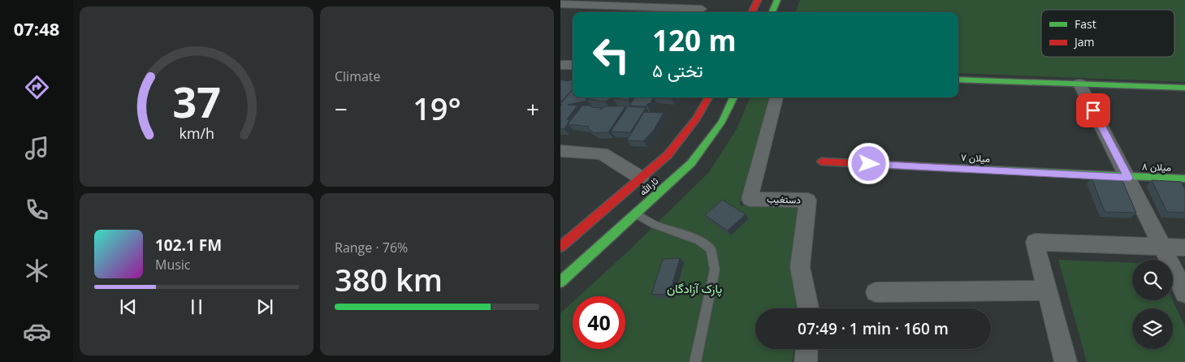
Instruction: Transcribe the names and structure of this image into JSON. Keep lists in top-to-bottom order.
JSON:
{
  "streets": {
    "main road": ["میلان ۷", "میلان ۸", "ثارالله"],
    "street": ["دستغیب"]
  },
  "crossings": [
    ["میلان ۷", "میلان ۸"]
  ],
  "parks": ["پارک آزادگان"],
  "legend": ["Fast", "Jam"],
  "page": {
    "tabs": "07:48",
    "tile": [
      "Climate",
      ["Range · 76%", "380 km"]
    ],
    "turn": ["120 m", "تختی ۵"],
    "heat": ["−", "19°", "+"],
    "song": ["102.1 FM", "Music"],
    "limit": "40",
    "trip": "07:49 · 1 min · 160 m",
    "gauge": ["37", "km/h"]
  }
}
